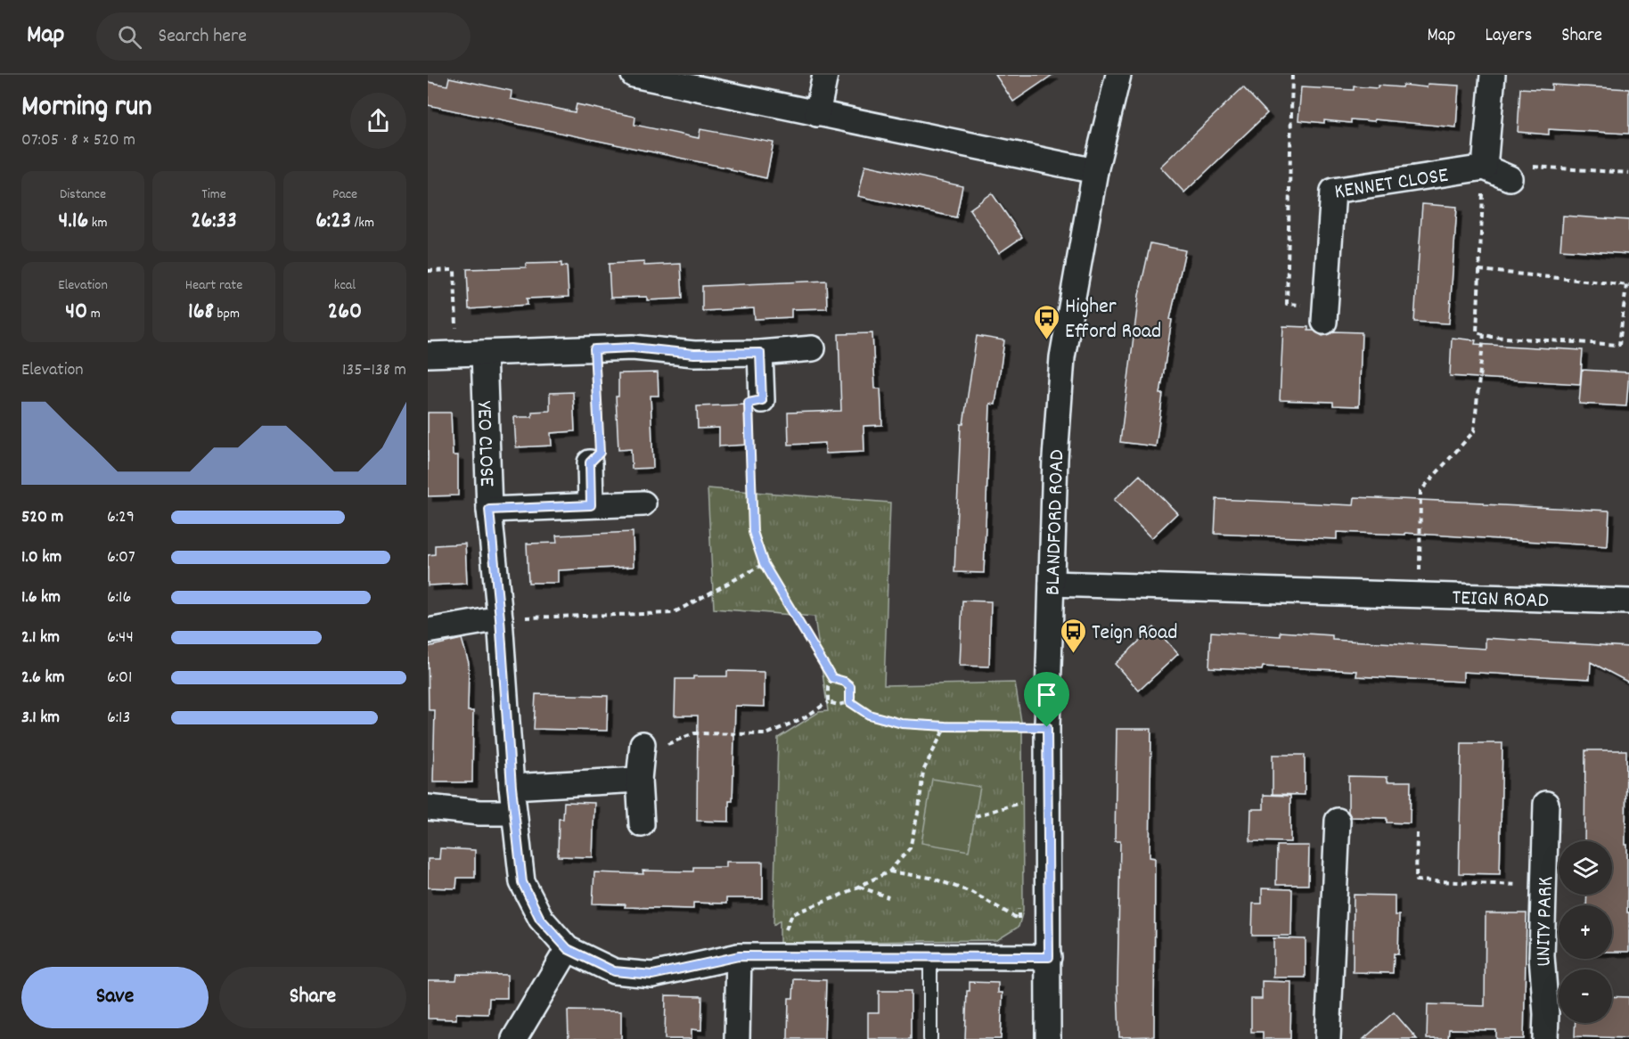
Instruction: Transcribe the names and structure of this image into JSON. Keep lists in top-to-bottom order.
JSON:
{
  "streets": {
    "street": [
      "KENNET CLOSE",
      "YEO CLOSE",
      "BLANDFORD ROAD",
      "TEIGN ROAD",
      "UNITY PARK"
    ]
  },
  "crossings": [
    ["YEO CLOSE", "BLANDFORD ROAD"],
    ["BLANDFORD ROAD", "TEIGN ROAD"]
  ],
  "places": {
    "bus stop": ["Higher Efford Road", "Teign Road"]
  },
  "page": {
    "header": "Map",
    "search": "Search here",
    "nav": ["Map", "Layers", "Share"],
    "heading": ["Morning run", "07:05 · 8 × 520 m"],
    "stats": [
      ["Distance", "4.16 km"],
      ["Time", "26:33"],
      ["Pace", "6:23 /km"],
      ["Elevation", "40 m"],
      ["Heart rate", "168 bpm"],
      ["kcal", "260"]
    ],
    "chart": ["Elevation", "135–138 m"],
    "list": [
      {
        "name": "520 m",
        "note": "6:29"
      },
      {
        "name": "1.0 km",
        "note": "6:07"
      },
      {
        "name": "1.6 km",
        "note": "6:16"
      },
      {
        "name": "2.1 km",
        "note": "6:44"
      },
      {
        "name": "2.6 km",
        "note": "6:01"
      },
      {
        "name": "3.1 km",
        "note": "6:13"
      }
    ],
    "map_buttons": ["+", "−"],
    "buttons": ["Save", "Share"]
  }
}
